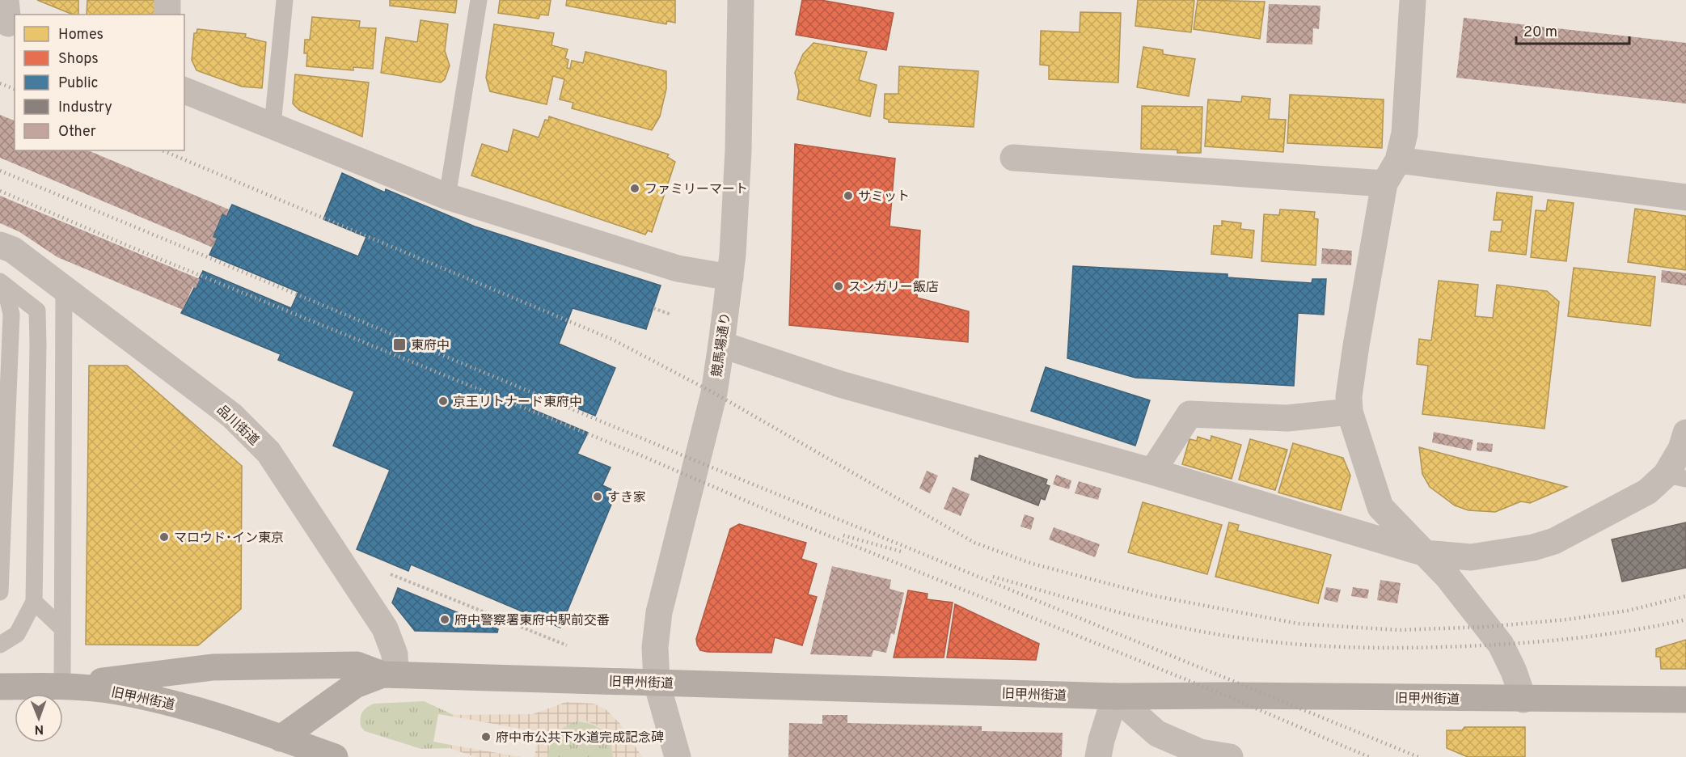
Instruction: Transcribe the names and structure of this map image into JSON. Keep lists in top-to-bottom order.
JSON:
{
  "streets": {
    "main road": ["旧甲州街道"],
    "street": ["競馬場通り", "品川街道"]
  },
  "crossings": [
    ["競馬場通り", "旧甲州街道"],
    ["品川街道", "旧甲州街道"]
  ],
  "places": {
    "other": [
      "ファミリーマート",
      "サミット",
      "スンガリー飯店",
      "京王リトナード東府中",
      "すき家",
      "マロウド･イン東京",
      "府中警察署東府中駅前交番",
      "府中市公共下水道完成記念碑"
    ],
    "transit": ["東府中"]
  },
  "legend": [
    "Homes",
    "Shops",
    "Public",
    "Industry",
    "Other"
  ],
  "scale_bar": "20 m",
  "north": "bottom"
}
